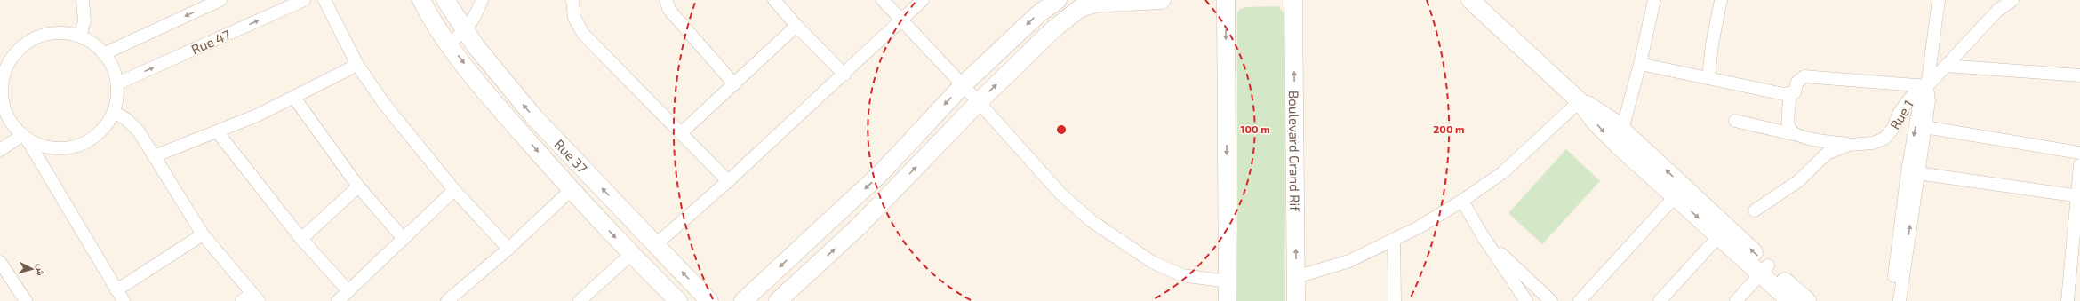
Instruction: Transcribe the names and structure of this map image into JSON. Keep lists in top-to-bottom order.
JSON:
{
  "streets": {
    "street": [
      "Rue 47",
      "Rue 1",
      "Boulevard Grand Rif",
      "Rue 37"
    ]
  },
  "north": "right",
  "rings": ["100 m", "200 m"]
}
